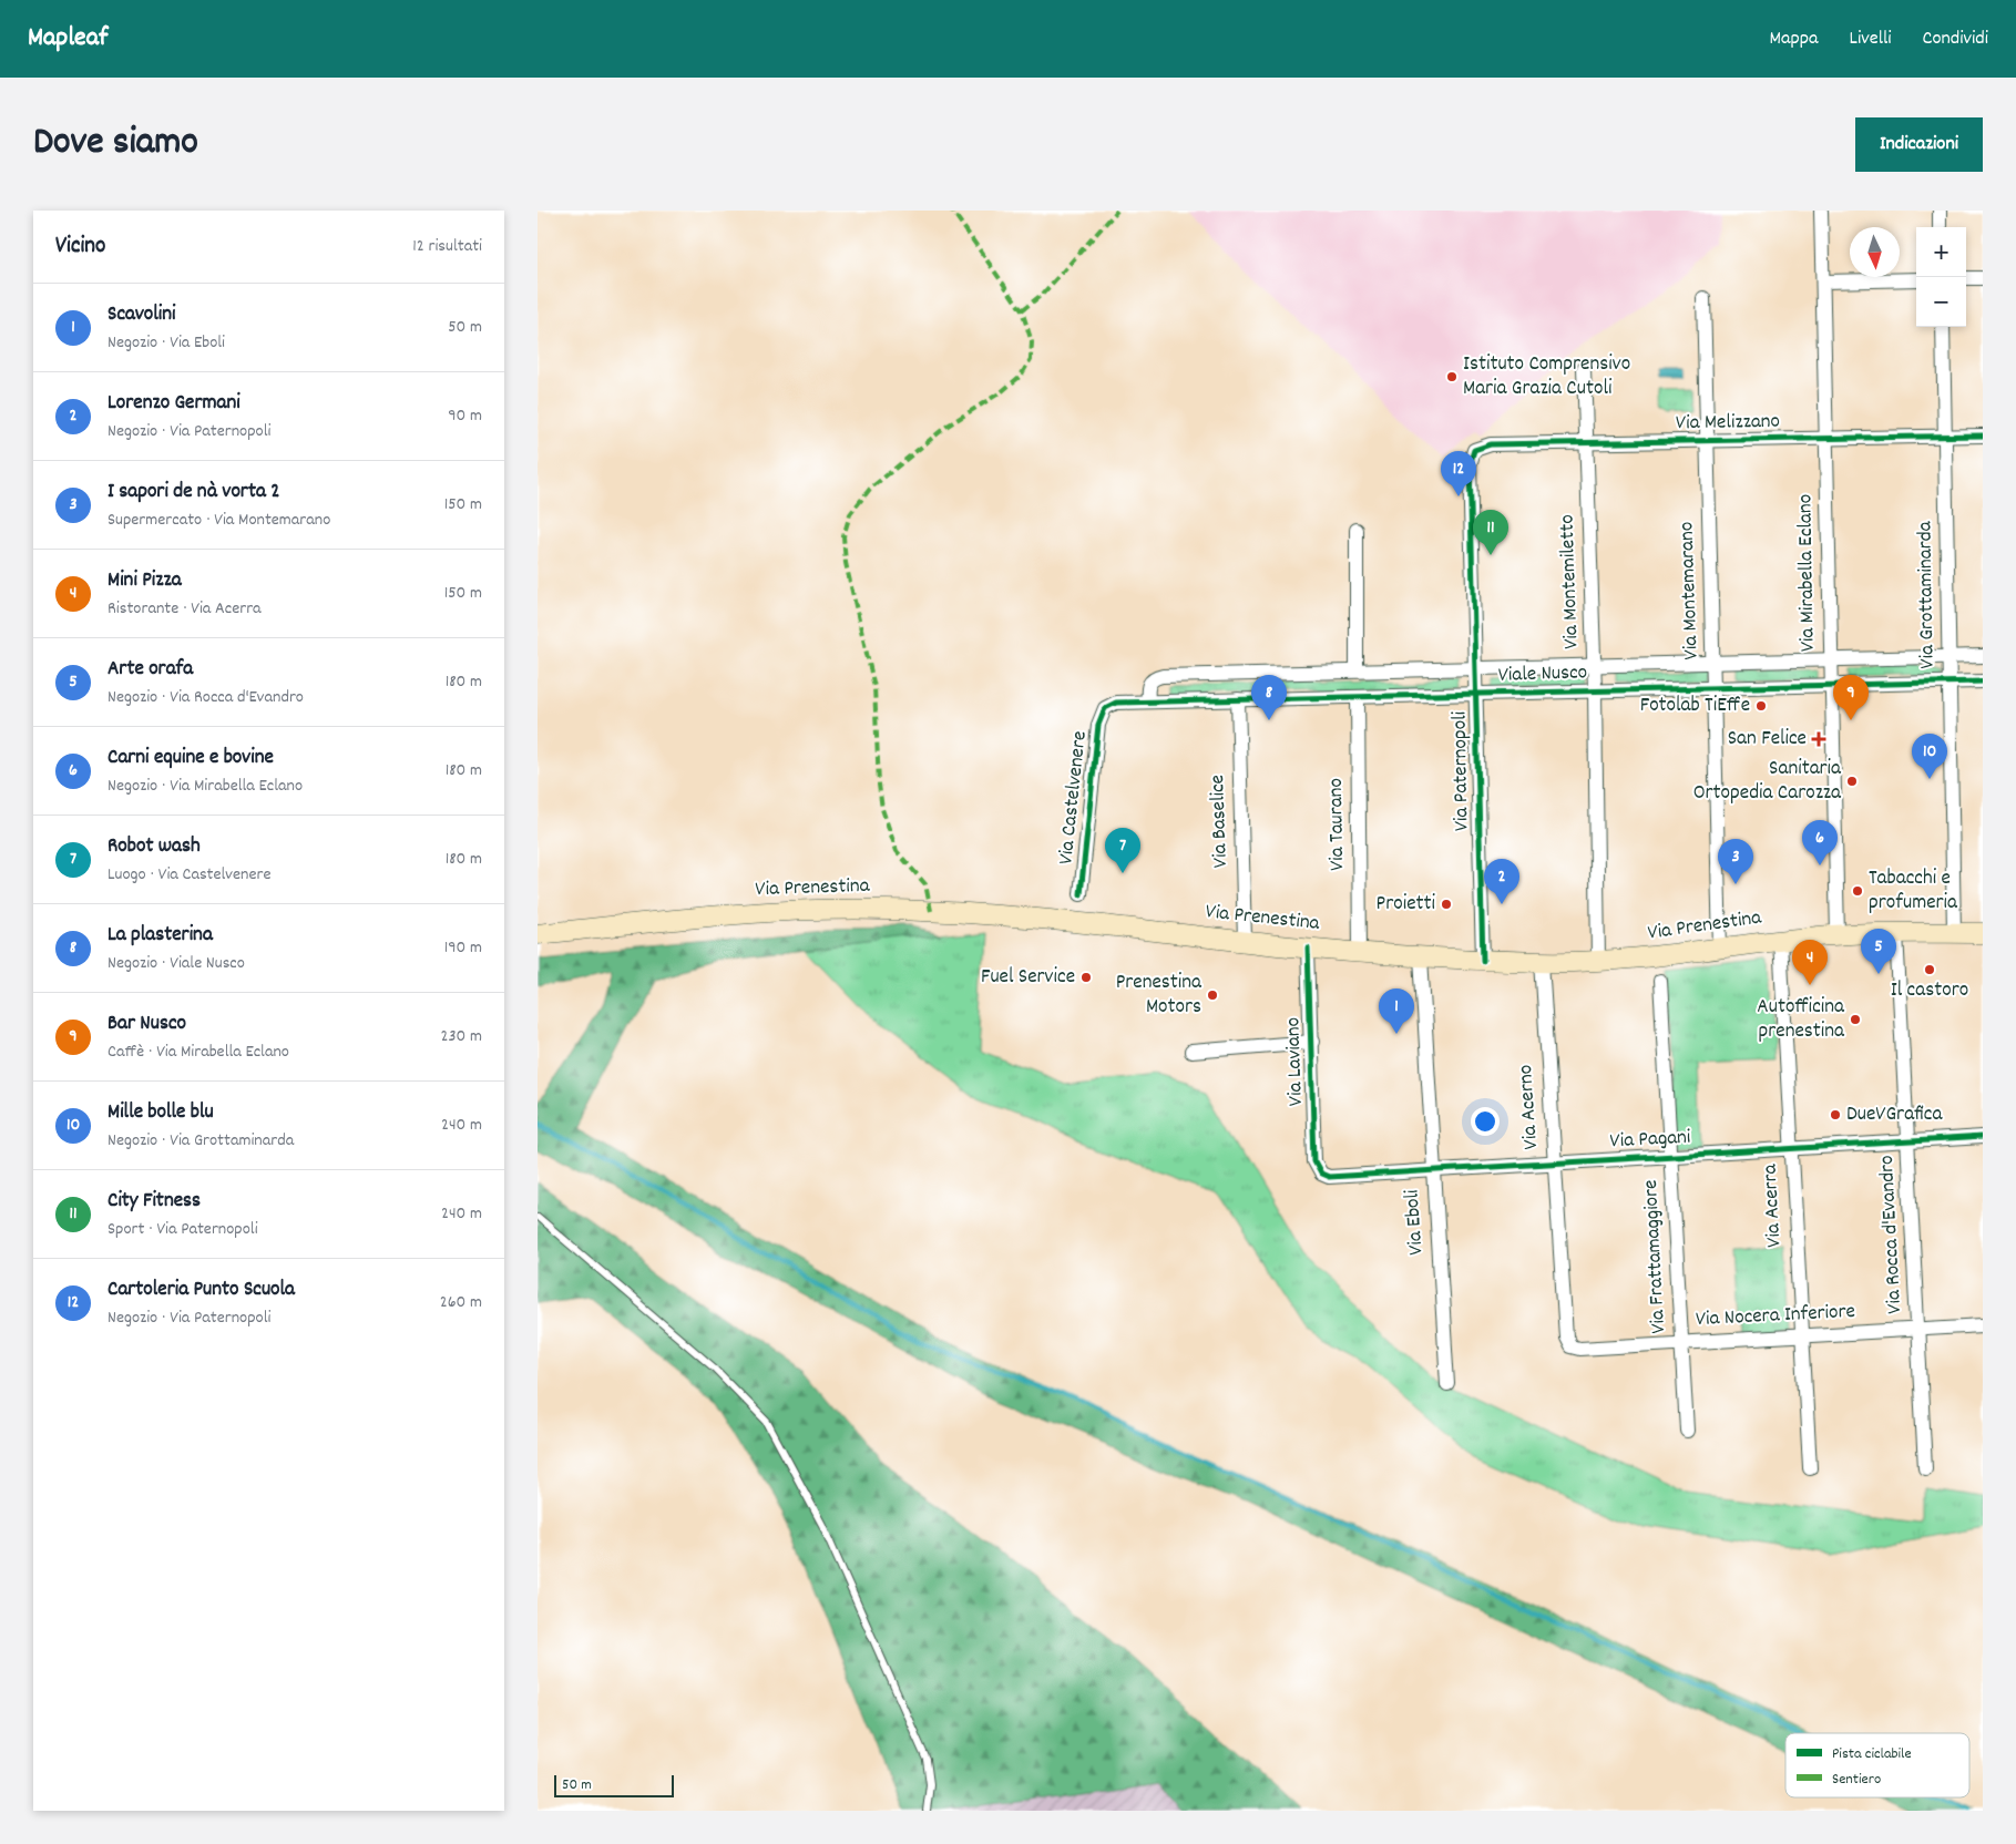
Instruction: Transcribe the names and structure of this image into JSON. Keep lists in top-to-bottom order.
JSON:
{
  "streets": {
    "main road": ["Via Prenestina"],
    "street": [
      "Via Melizzano",
      "Via Mirabella Eclano",
      "Via Montemiletto",
      "Via Montemarano",
      "Via Grottaminarda",
      "Viale Nusco",
      "Via Paternopoli",
      "Via Castelvenere",
      "Via Baselice",
      "Via Taurano",
      "Via Laviano",
      "Via Acerno",
      "Via Pagani",
      "Via Acerra",
      "Via Eboli",
      "Via Rocca d'Evandro",
      "Via Frattamaggiore",
      "Via Nocera Inferiore"
    ]
  },
  "crossings": [
    ["Via Melizzano", "Via Mirabella Eclano"],
    ["Via Melizzano", "Via Montemiletto"],
    ["Via Melizzano", "Via Montemarano"],
    ["Via Melizzano", "Via Grottaminarda"],
    ["Via Melizzano", "Via Paternopoli"],
    ["Via Mirabella Eclano", "Viale Nusco"],
    ["Via Mirabella Eclano", "Via Prenestina"],
    ["Via Montemiletto", "Viale Nusco"],
    ["Via Montemiletto", "Via Prenestina"],
    ["Via Montemarano", "Viale Nusco"],
    ["Via Montemarano", "Via Prenestina"],
    ["Via Grottaminarda", "Viale Nusco"],
    ["Via Grottaminarda", "Via Prenestina"],
    ["Viale Nusco", "Via Paternopoli"],
    ["Viale Nusco", "Via Castelvenere"],
    ["Viale Nusco", "Via Baselice"],
    ["Viale Nusco", "Via Taurano"],
    ["Via Paternopoli", "Via Prenestina"],
    ["Via Baselice", "Via Prenestina"],
    ["Via Taurano", "Via Prenestina"],
    ["Via Prenestina", "Via Laviano"],
    ["Via Prenestina", "Via Acerno"],
    ["Via Prenestina", "Via Acerra"],
    ["Via Prenestina", "Via Eboli"],
    ["Via Prenestina", "Via Rocca d'Evandro"],
    ["Via Laviano", "Via Pagani"],
    ["Via Acerno", "Via Pagani"],
    ["Via Acerno", "Via Nocera Inferiore"],
    ["Via Pagani", "Via Acerra"],
    ["Via Pagani", "Via Eboli"],
    ["Via Pagani", "Via Rocca d'Evandro"],
    ["Via Pagani", "Via Frattamaggiore"],
    ["Via Acerra", "Via Nocera Inferiore"],
    ["Via Rocca d'Evandro", "Via Nocera Inferiore"],
    ["Via Frattamaggiore", "Via Nocera Inferiore"]
  ],
  "places": {
    "other": [
      "Istituto Comprensivo Maria Grazia Cutoli",
      "Fotolab TiEffe",
      "Sanitaria Ortopedia Carozza",
      "Tabacchi e profumeria",
      "Proietti",
      "Il castoro",
      "Fuel Service",
      "Prenestina Motors",
      "Autofficina prenestina",
      "DueVGrafica"
    ],
    "health": ["San Felice"]
  },
  "legend": ["Pista ciclabile", "Sentiero"],
  "scale_bar": "50 m",
  "north": "bottom",
  "page": {
    "header": "Mapleaf",
    "nav": ["Mappa", "Livelli", "Condividi"],
    "title": "Dove siamo",
    "buttons": "Indicazioni",
    "heading": ["Vicino", "12 risultati"],
    "map_buttons": ["+", "−"],
    "list": [
      {
        "mark": "1",
        "name": "Scavolini",
        "note": "Negozio · Via Eboli",
        "value": "50 m"
      },
      {
        "mark": "2",
        "name": "Lorenzo Germani",
        "note": "Negozio · Via Paternopoli",
        "value": "90 m"
      },
      {
        "mark": "3",
        "name": "I sapori de nà vorta 2",
        "note": "Supermercato · Via Montemarano",
        "value": "150 m"
      },
      {
        "mark": "4",
        "name": "Mini Pizza",
        "note": "Ristorante · Via Acerra",
        "value": "150 m"
      },
      {
        "mark": "5",
        "name": "Arte orafa",
        "note": "Negozio · Via Rocca d'Evandro",
        "value": "180 m"
      },
      {
        "mark": "6",
        "name": "Carni equine e bovine",
        "note": "Negozio · Via Mirabella Eclano",
        "value": "180 m"
      },
      {
        "mark": "7",
        "name": "Robot wash",
        "note": "Luogo · Via Castelvenere",
        "value": "180 m"
      },
      {
        "mark": "8",
        "name": "La plasterina",
        "note": "Negozio · Viale Nusco",
        "value": "190 m"
      },
      {
        "mark": "9",
        "name": "Bar Nusco",
        "note": "Caffè · Via Mirabella Eclano",
        "value": "230 m"
      },
      {
        "mark": "10",
        "name": "Mille bolle blu",
        "note": "Negozio · Via Grottaminarda",
        "value": "240 m"
      },
      {
        "mark": "11",
        "name": "City Fitness",
        "note": "Sport · Via Paternopoli",
        "value": "240 m"
      },
      {
        "mark": "12",
        "name": "Cartoleria Punto Scuola",
        "note": "Negozio · Via Paternopoli",
        "value": "260 m"
      }
    ],
    "pins": [
      "12",
      "11",
      "8",
      "9",
      "10",
      "6",
      "7",
      "3",
      "2",
      "5",
      "4",
      "1"
    ],
    "scale": "50 m"
  }
}
